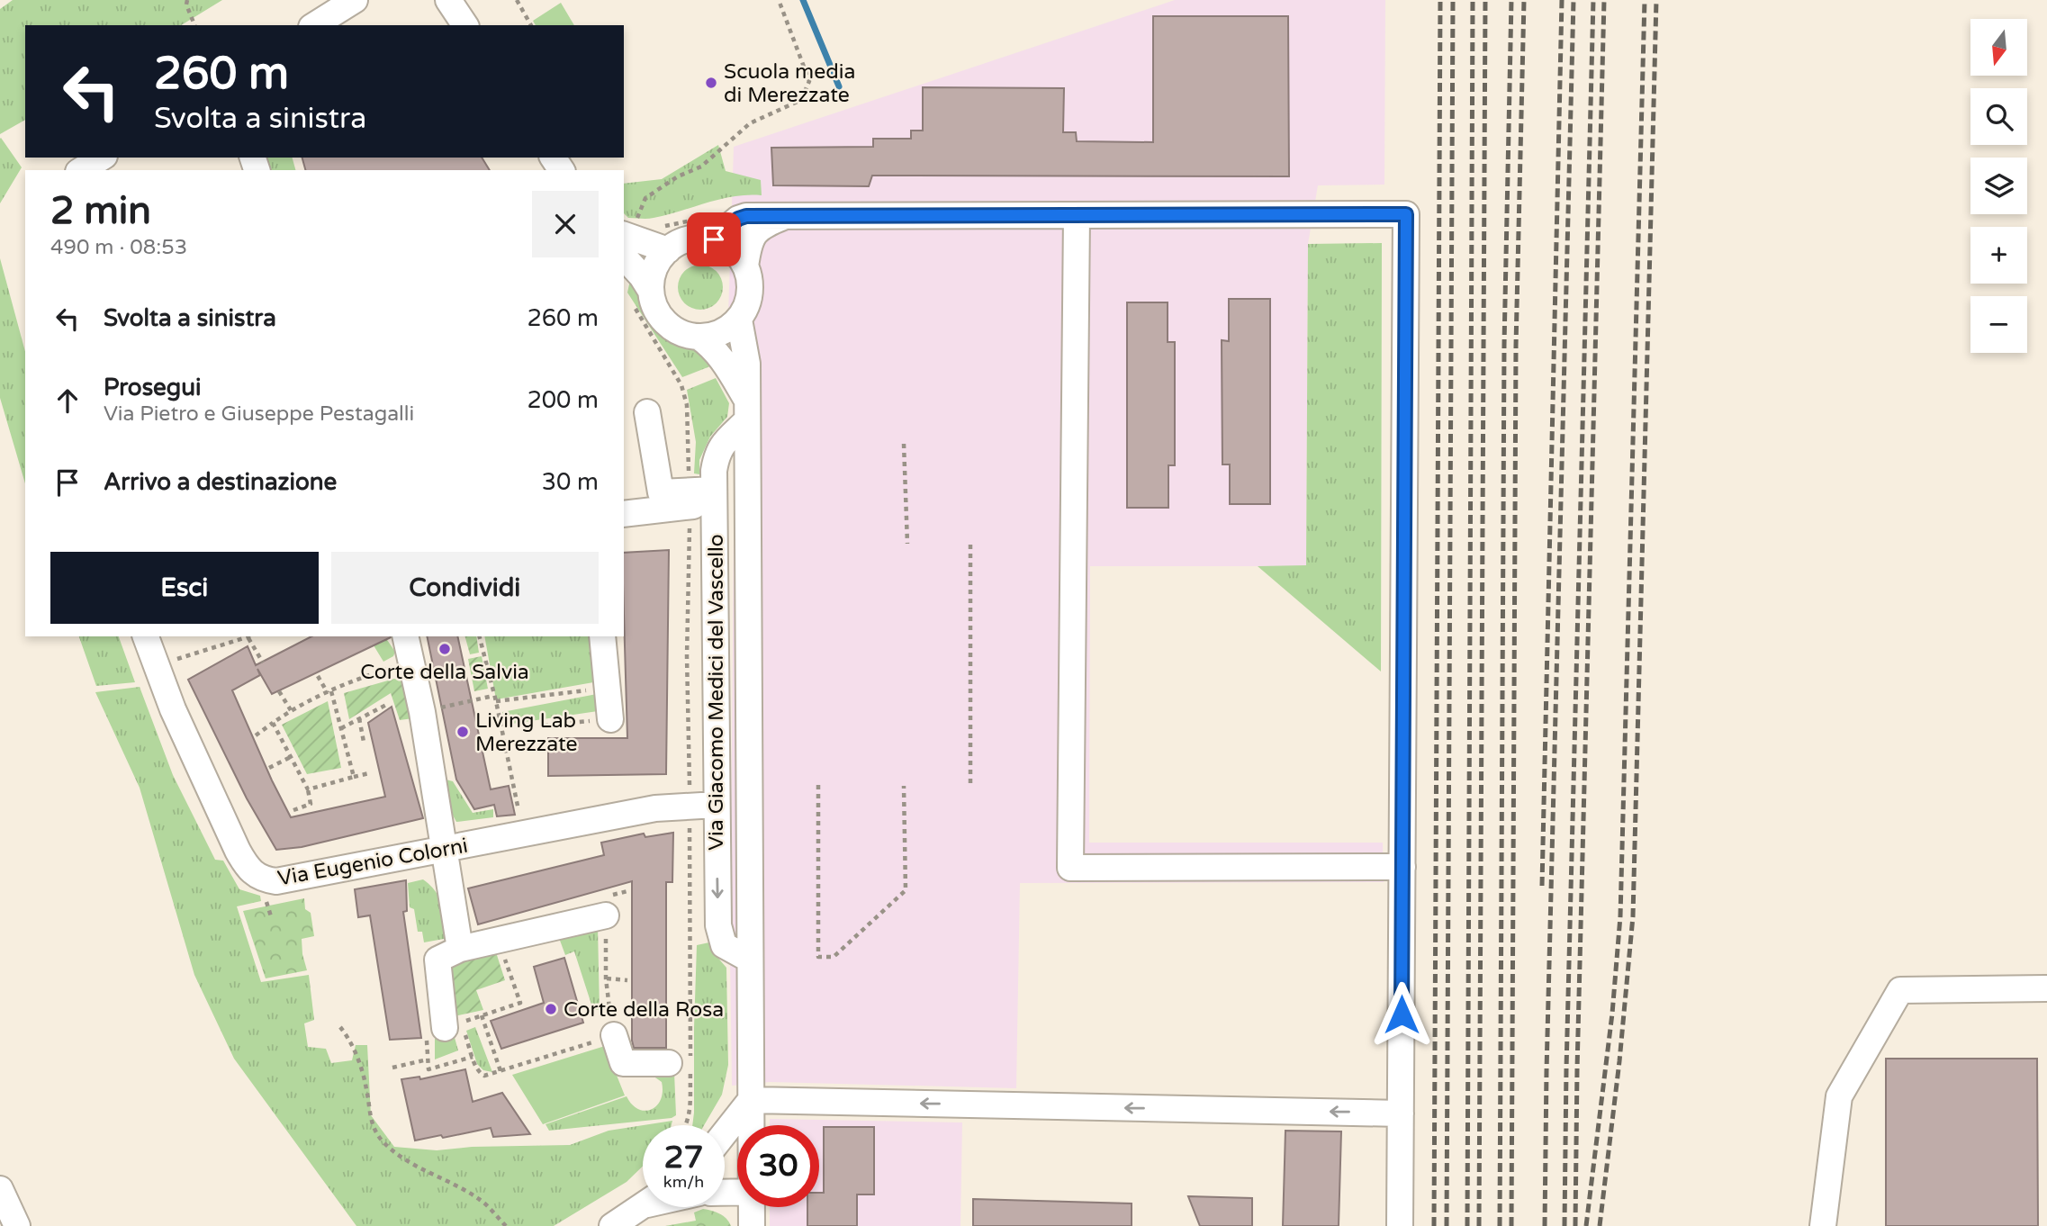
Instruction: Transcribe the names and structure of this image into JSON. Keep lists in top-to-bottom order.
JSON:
{
  "streets": {
    "street": ["Via Giacomo Medici del Vascello", "Via Eugenio Colorni"]
  },
  "crossings": [
    ["Via Giacomo Medici del Vascello", "Via Eugenio Colorni"]
  ],
  "places": [
    "Scuola media di Merezzate",
    "Corte della Salvia",
    "Living Lab Merezzate",
    "Corte della Rosa"
  ],
  "north": "bottom",
  "page": {
    "map_buttons": ["+", "−"],
    "turn": ["260 m", "Svolta a sinistra"],
    "heading": ["2 min", "490 m · 08:53"],
    "list": [
      {
        "name": "Svolta a sinistra",
        "value": "260 m"
      },
      {
        "name": "Prosegui",
        "note": "Via Pietro e Giuseppe Pestagalli",
        "value": "200 m"
      },
      {
        "name": "Arrivo a destinazione",
        "value": "30 m"
      }
    ],
    "buttons": ["Esci", "Condividi"],
    "speed": "27 km/h",
    "limit": "30"
  }
}
